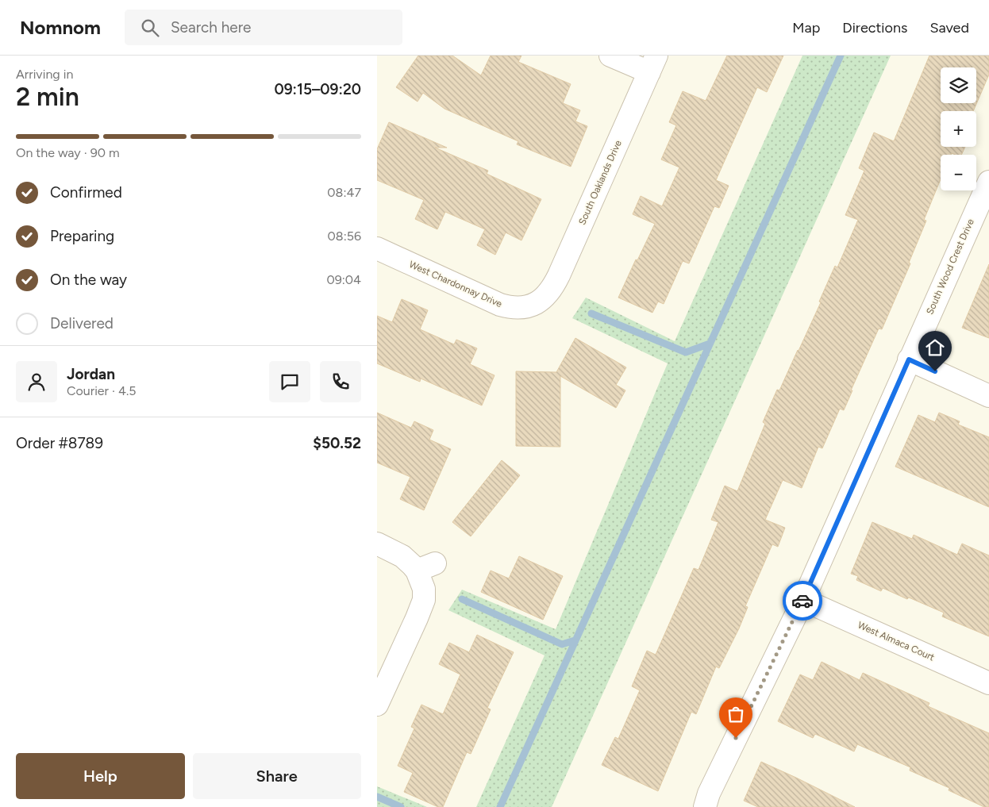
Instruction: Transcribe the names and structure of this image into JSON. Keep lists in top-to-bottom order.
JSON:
{
  "streets": {
    "street": [
      "South Oaklands Drive",
      "South Wood Crest Drive",
      "West Chardonnay Drive",
      "West Almaca Court"
    ]
  },
  "crossings": [
    ["South Oaklands Drive", "West Chardonnay Drive"],
    ["South Wood Crest Drive", "West Almaca Court"]
  ],
  "page": {
    "header": "Nomnom",
    "search": "Search here",
    "nav": ["Map", "Directions", "Saved"],
    "heading": ["2 min", "Arriving in", "09:15–09:20"],
    "panel": [
      "Jordan",
      "Courier · 4.5",
      "Order #8789",
      "$50.52"
    ],
    "map_buttons": ["+", "−"],
    "bar": "On the way · 90 m",
    "list": [
      ["Confirmed", "08:47"],
      ["Preparing", "08:56"],
      ["On the way", "09:04"],
      "Delivered"
    ],
    "buttons": ["Help", "Share"]
  }
}
